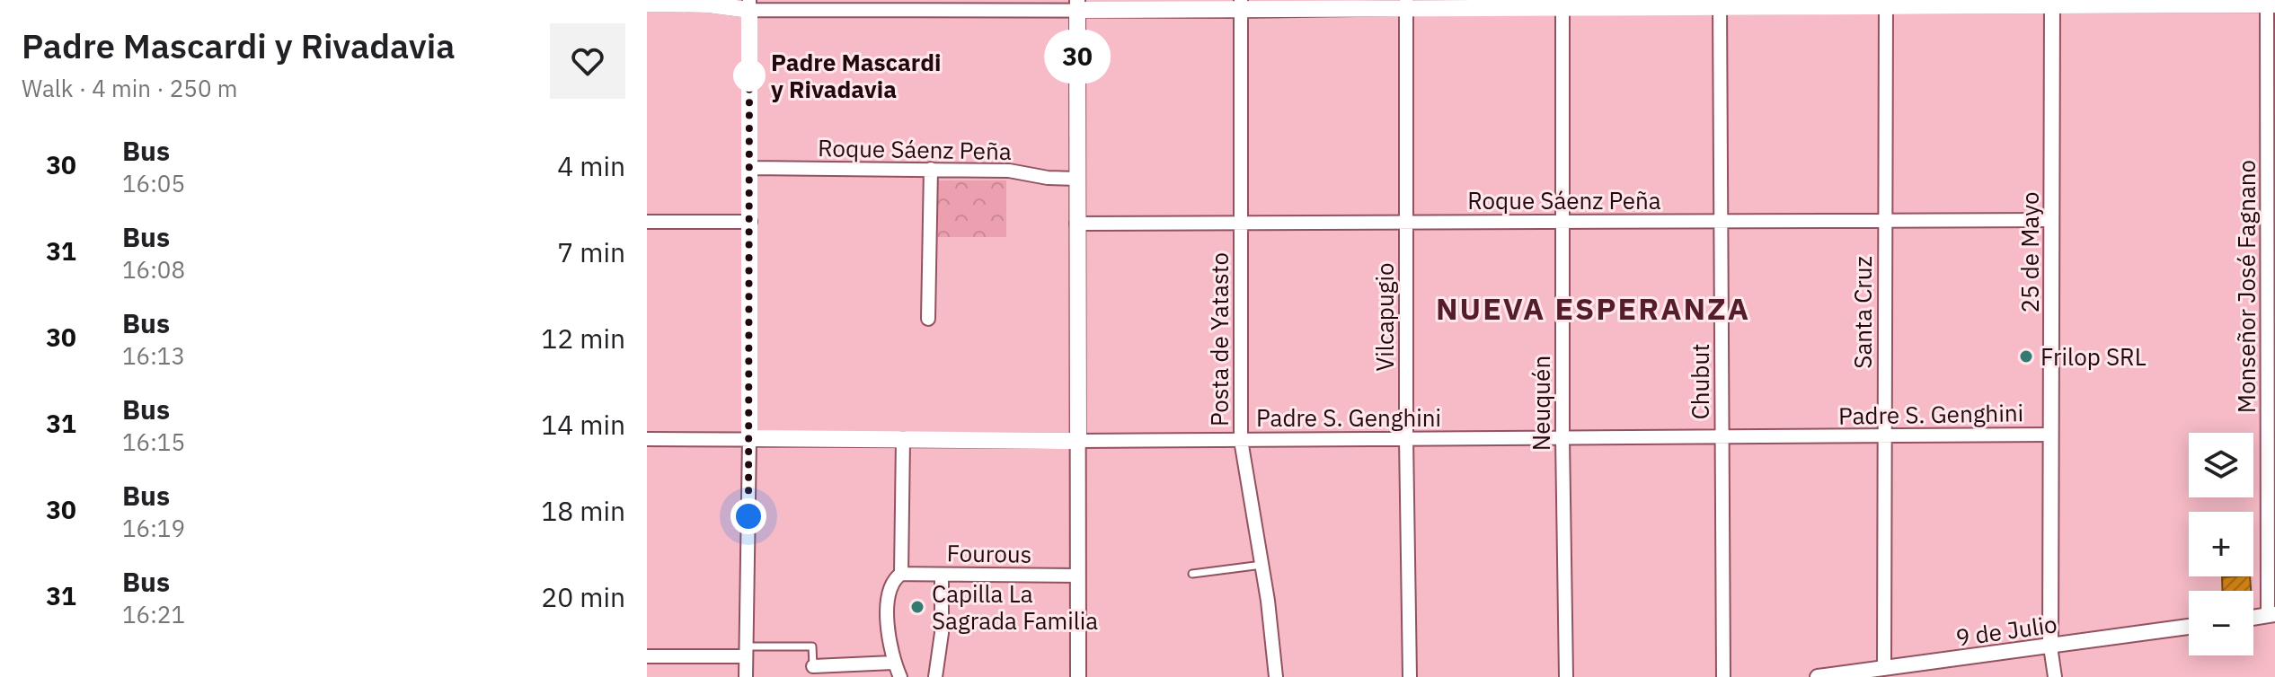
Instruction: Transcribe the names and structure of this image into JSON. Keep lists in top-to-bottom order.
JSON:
{
  "streets": {
    "street": [
      "Roque Sáenz Peña",
      "25 de Mayo",
      "Monseñor José Fagnano",
      "Santa Cruz",
      "Vilcapugio",
      "Posta de Yatasto",
      "Chubut",
      "Neuquén",
      "Padre S. Genghini",
      "Fourous",
      "9 de Julio"
    ]
  },
  "crossings": [
    ["Roque Sáenz Peña", "25 de Mayo"],
    ["Roque Sáenz Peña", "Santa Cruz"],
    ["Roque Sáenz Peña", "Vilcapugio"],
    ["Roque Sáenz Peña", "Posta de Yatasto"],
    ["Roque Sáenz Peña", "Chubut"],
    ["Roque Sáenz Peña", "Neuquén"],
    ["25 de Mayo", "Padre S. Genghini"],
    ["25 de Mayo", "9 de Julio"],
    ["Santa Cruz", "Padre S. Genghini"],
    ["Santa Cruz", "9 de Julio"],
    ["Vilcapugio", "Padre S. Genghini"],
    ["Posta de Yatasto", "Padre S. Genghini"],
    ["Chubut", "Padre S. Genghini"],
    ["Neuquén", "Padre S. Genghini"]
  ],
  "districts": ["NUEVA ESPERANZA"],
  "places": ["Padre Mascardi y Rivadavia", "Frilop SRL", "Capilla La Sagrada Familia"],
  "lines": ["bus line 30"],
  "page": {
    "heading": ["Padre Mascardi y Rivadavia", "Walk · 4 min · 250 m"],
    "on_map": "30",
    "list": [
      {
        "mark": "30",
        "name": "Bus",
        "note": "16:05",
        "value": "4 min"
      },
      {
        "mark": "31",
        "name": "Bus",
        "note": "16:08",
        "value": "7 min"
      },
      {
        "mark": "30",
        "name": "Bus",
        "note": "16:13",
        "value": "12 min"
      },
      {
        "mark": "31",
        "name": "Bus",
        "note": "16:15",
        "value": "14 min"
      },
      {
        "mark": "30",
        "name": "Bus",
        "note": "16:19",
        "value": "18 min"
      },
      {
        "mark": "31",
        "name": "Bus",
        "note": "16:21",
        "value": "20 min"
      }
    ],
    "map_buttons": ["+", "−"]
  }
}
